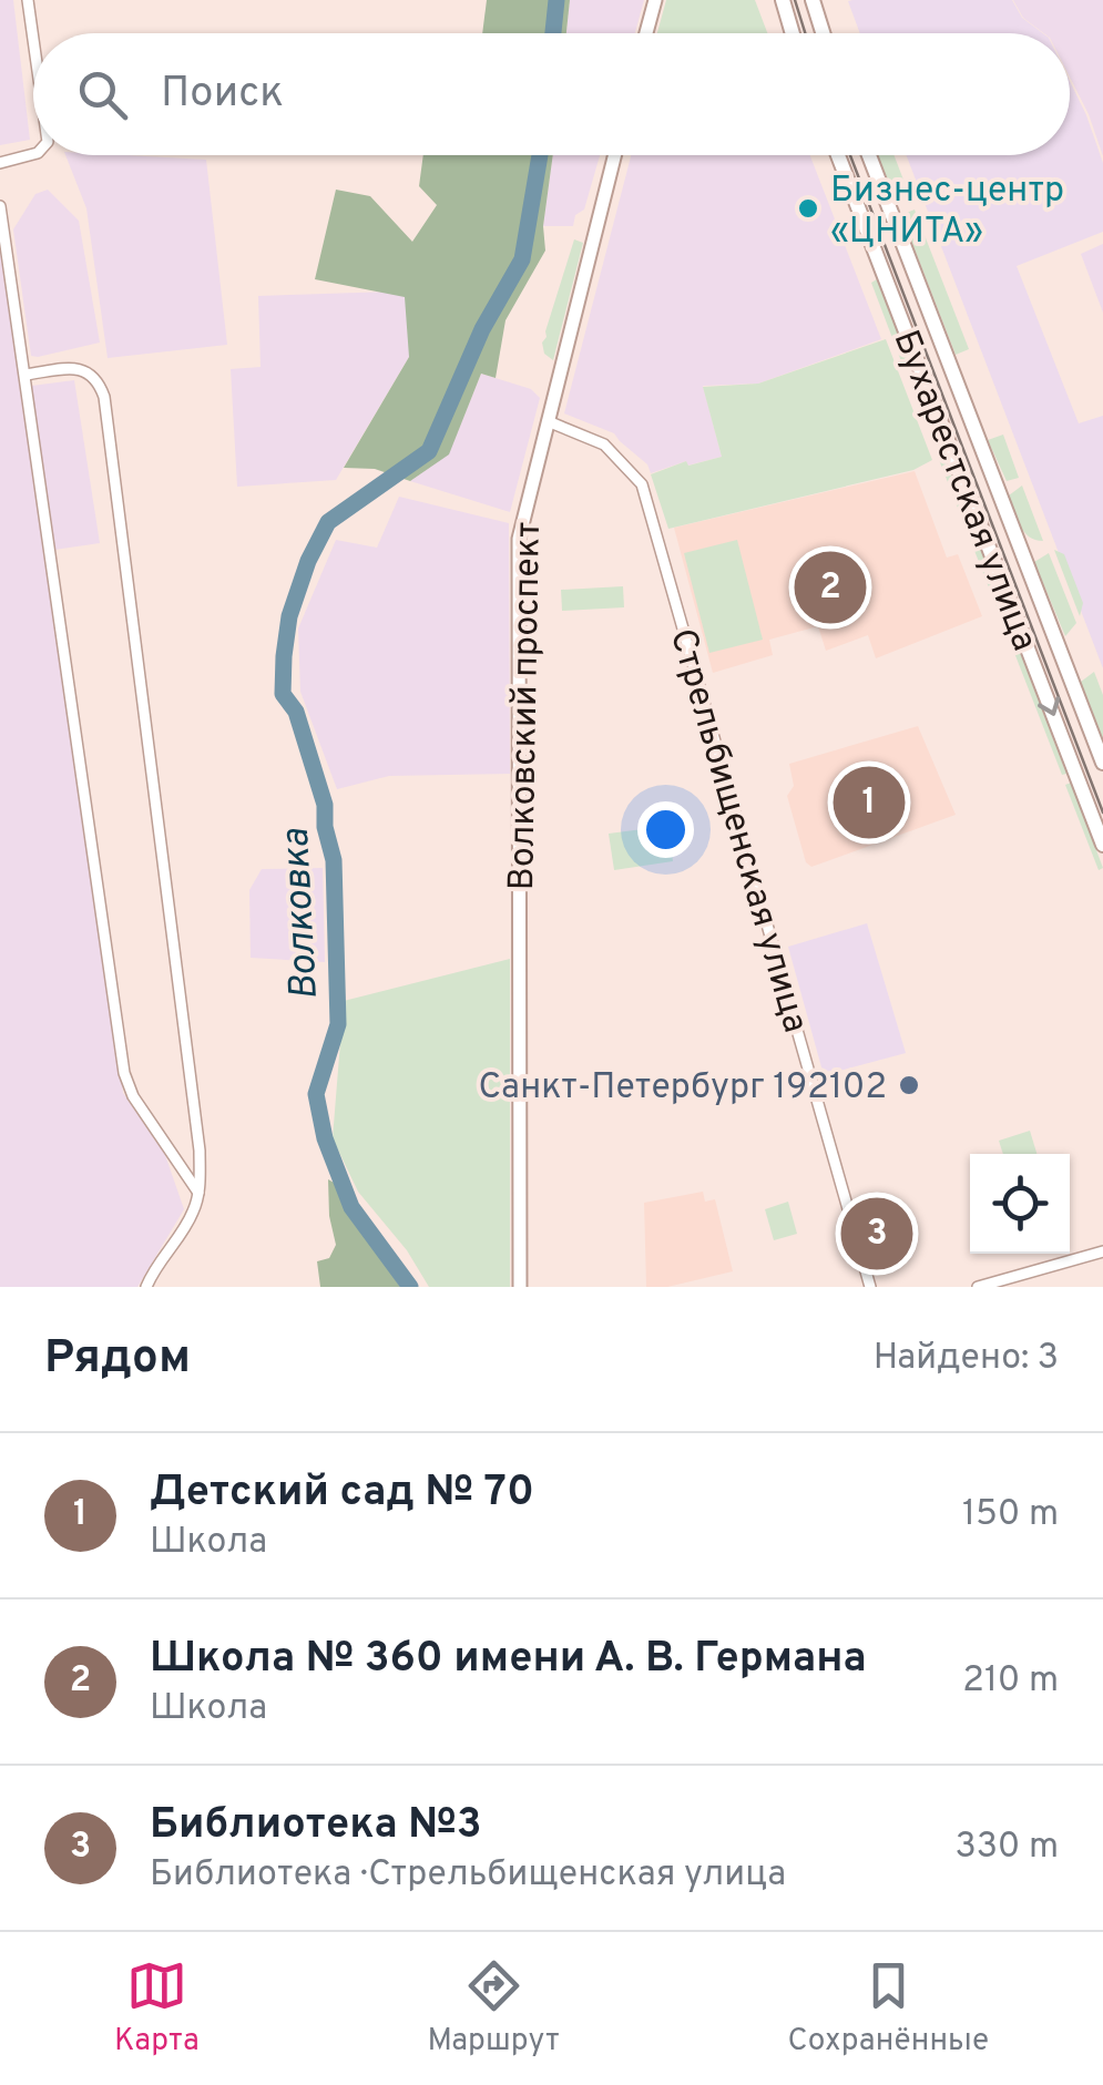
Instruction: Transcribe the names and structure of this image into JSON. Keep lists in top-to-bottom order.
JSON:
{
  "streets": {
    "main road": ["Бухарестская улица"],
    "street": ["Волковский проспект", "Стрельбищенская улица"]
  },
  "crossings": [
    ["Волковский проспект", "Стрельбищенская улица"]
  ],
  "water": ["Волковка"],
  "places": ["Бизнес-центр «ЦНИТА»", "Санкт-Петербург 192102"],
  "page": {
    "search": "Поиск",
    "pins": ["2", "1", "3"],
    "heading": ["Рядом", "Найдено: 3"],
    "list": [
      {
        "mark": "1",
        "name": "Детский сад № 70",
        "note": "Школа",
        "value": "150 m"
      },
      {
        "mark": "2",
        "name": "Школа № 360 имени А. В. Германа",
        "note": "Школа",
        "value": "210 m"
      },
      {
        "mark": "3",
        "name": "Библиотека №3",
        "note": "Библиотека · Стрельбищенская улица",
        "value": "330 m"
      }
    ],
    "nav": ["Карта", "Маршрут", "Сохранённые"]
  }
}
